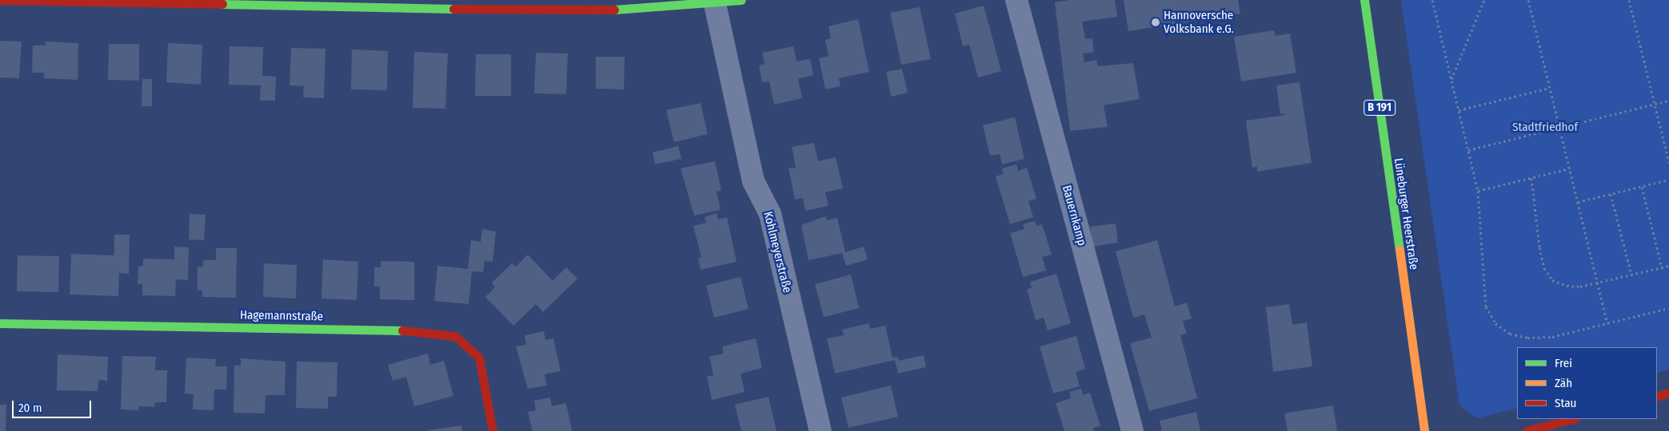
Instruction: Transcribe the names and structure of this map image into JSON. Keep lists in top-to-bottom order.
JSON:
{
  "streets": {
    "street": [
      "B 191",
      "Lüneburger Heerstraße",
      "Bauernkamp",
      "Kohlmeyerstraße",
      "Hagemannstraße"
    ]
  },
  "parks": ["Stadtfriedhof"],
  "places": ["Hannoversche Volksbank e.G."],
  "legend": ["Frei", "Zäh", "Stau"],
  "scale_bar": "20 m"
}
